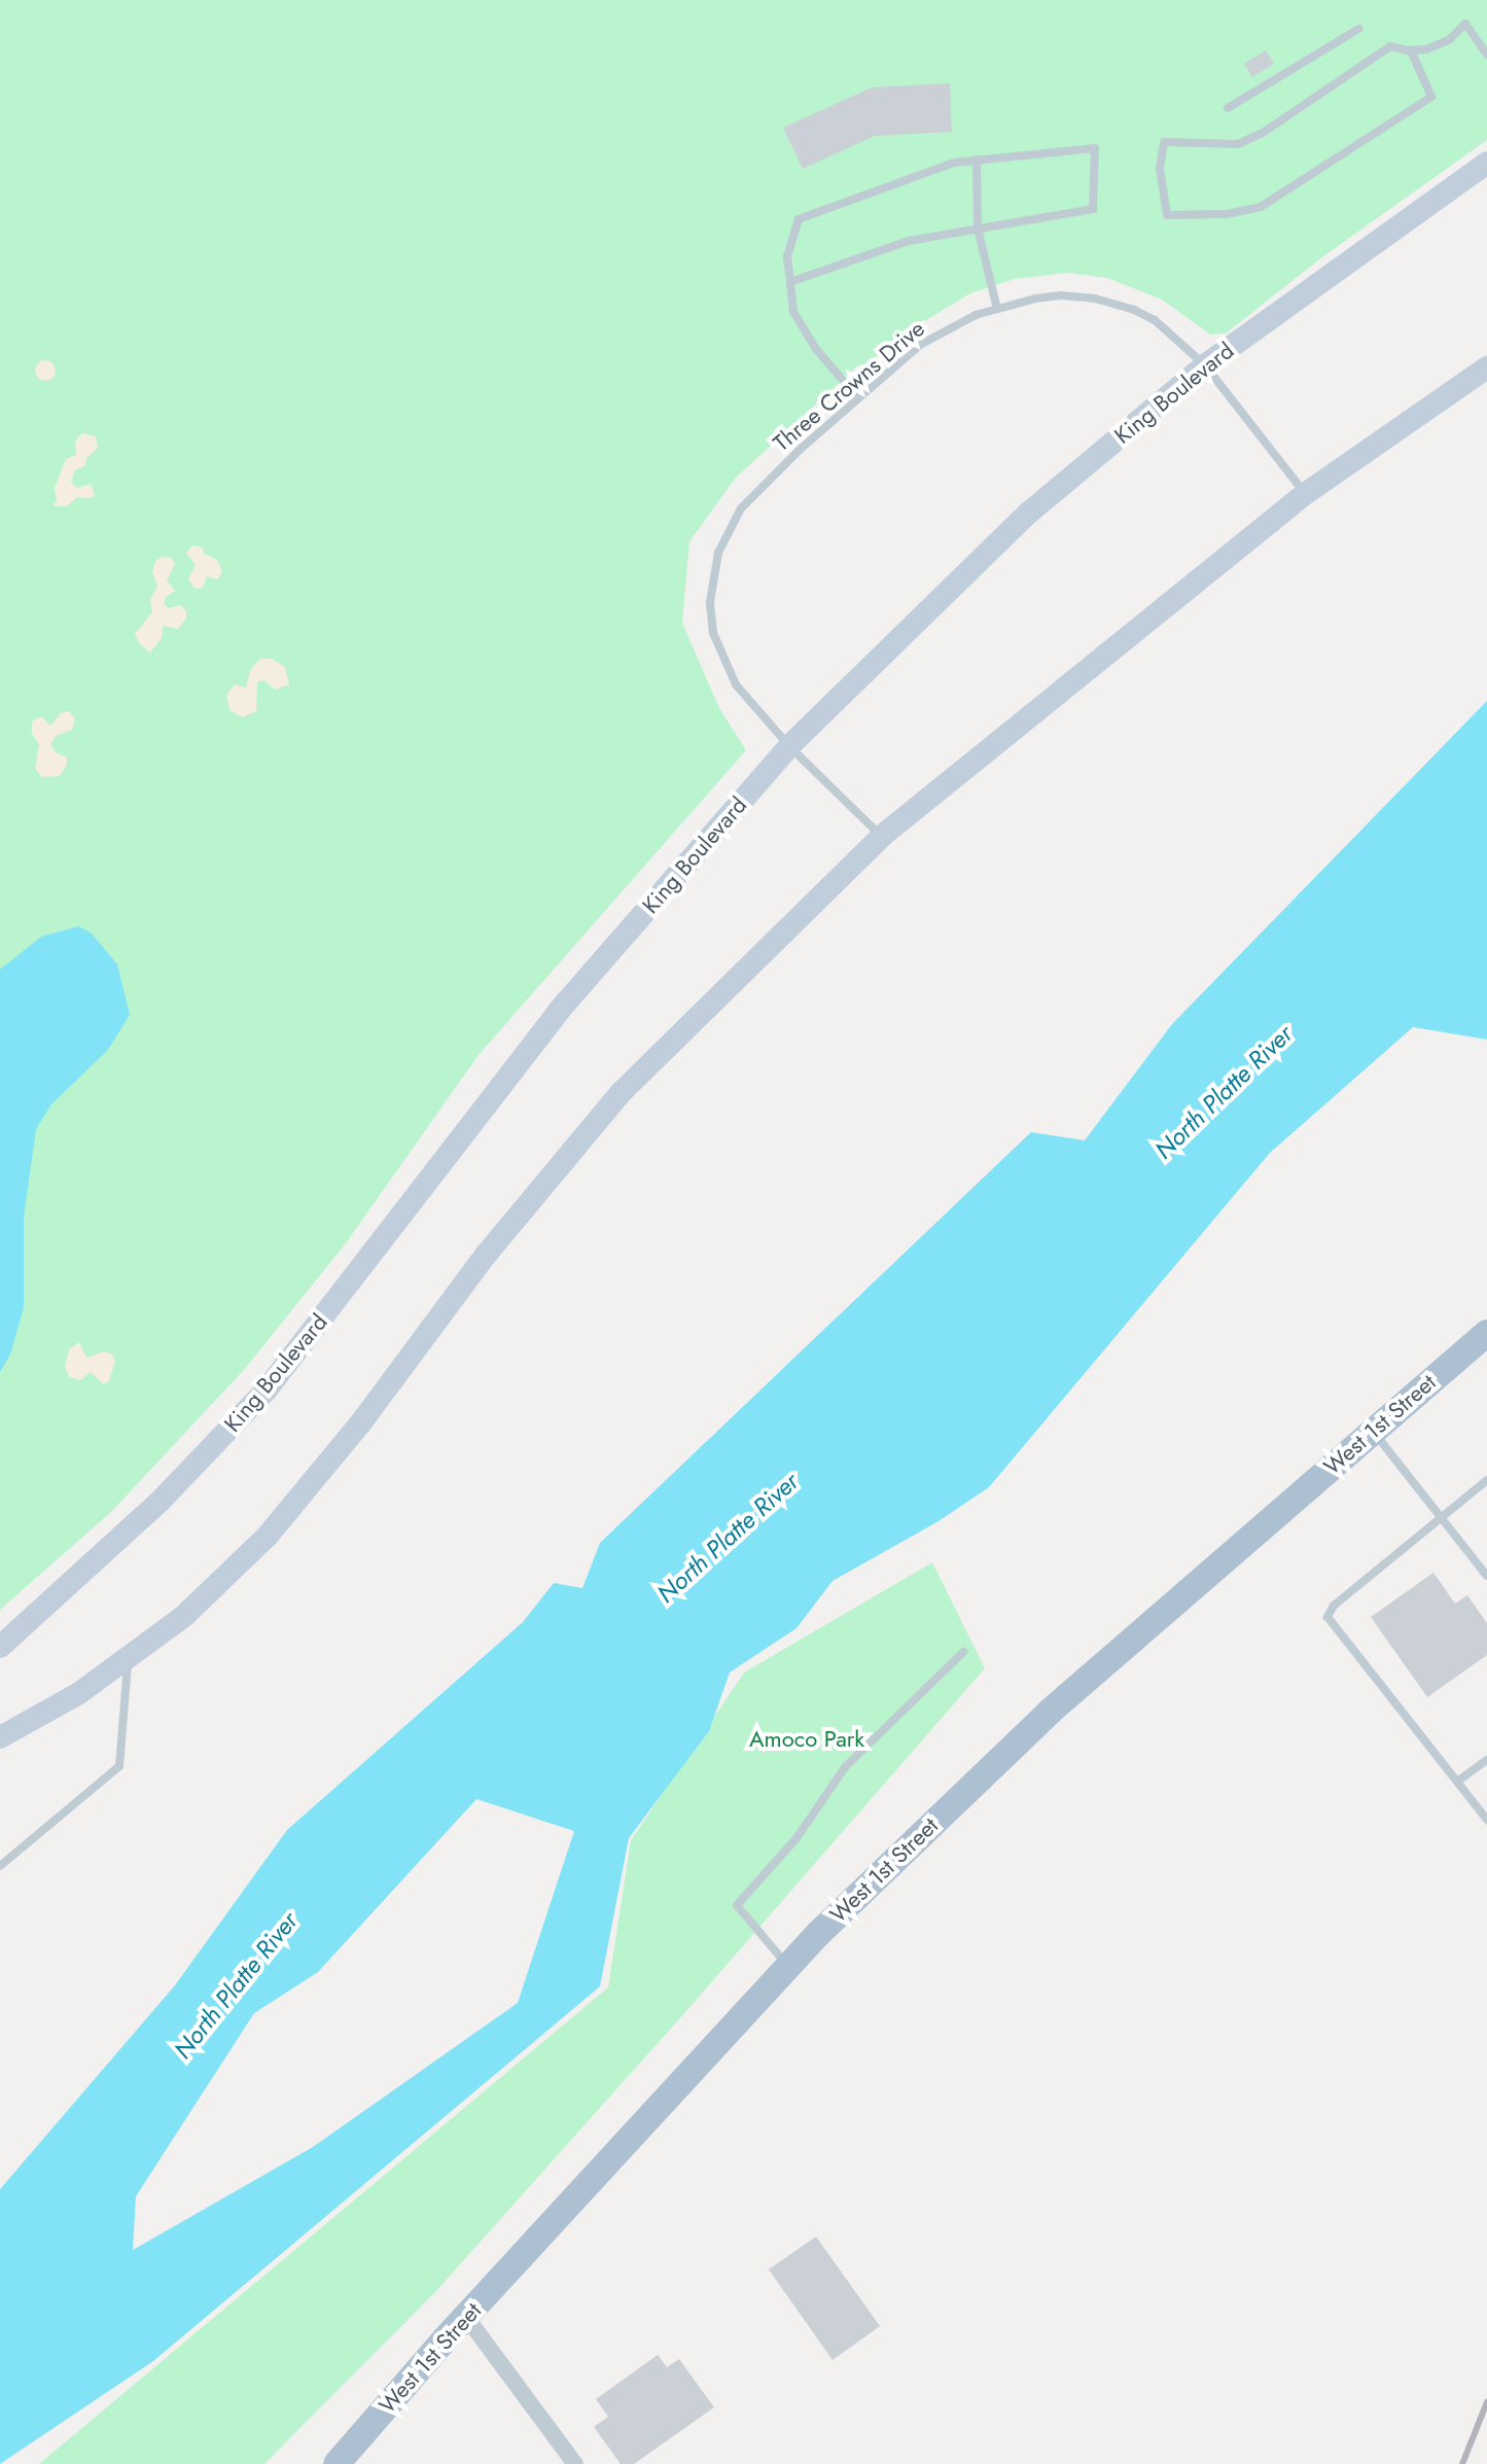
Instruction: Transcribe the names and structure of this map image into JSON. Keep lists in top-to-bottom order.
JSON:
{
  "streets": {
    "main road": ["West 1st Street"],
    "street": ["King Boulevard"],
    "lane": ["Three Crowns Drive"]
  },
  "crossings": [
    ["Three Crowns Drive", "King Boulevard"]
  ],
  "water": ["North Platte River"],
  "parks": ["Amoco Park"]
}
